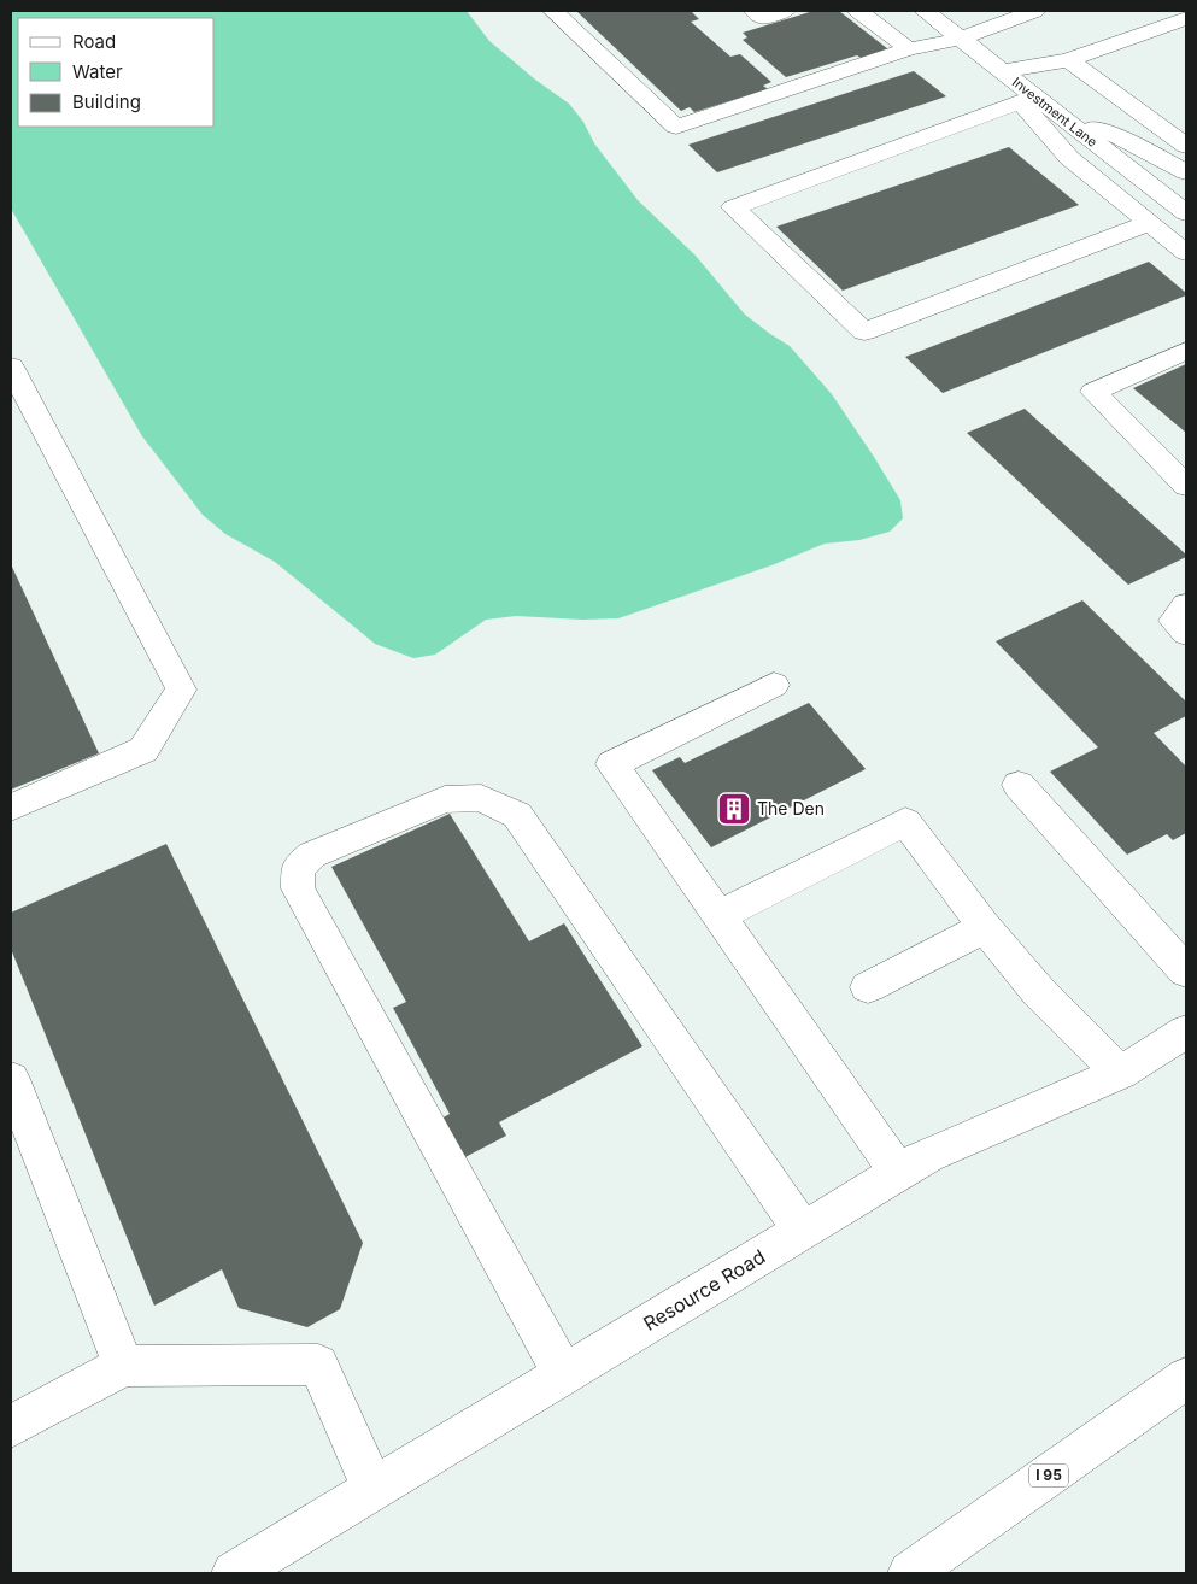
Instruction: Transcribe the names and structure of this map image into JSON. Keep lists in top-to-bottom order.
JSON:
{
  "streets": {
    "main road": ["Investment Lane", "Resource Road", "I 95"]
  },
  "places": {
    "building": ["The Den"]
  },
  "legend": ["Road", "Water", "Building"]
}
